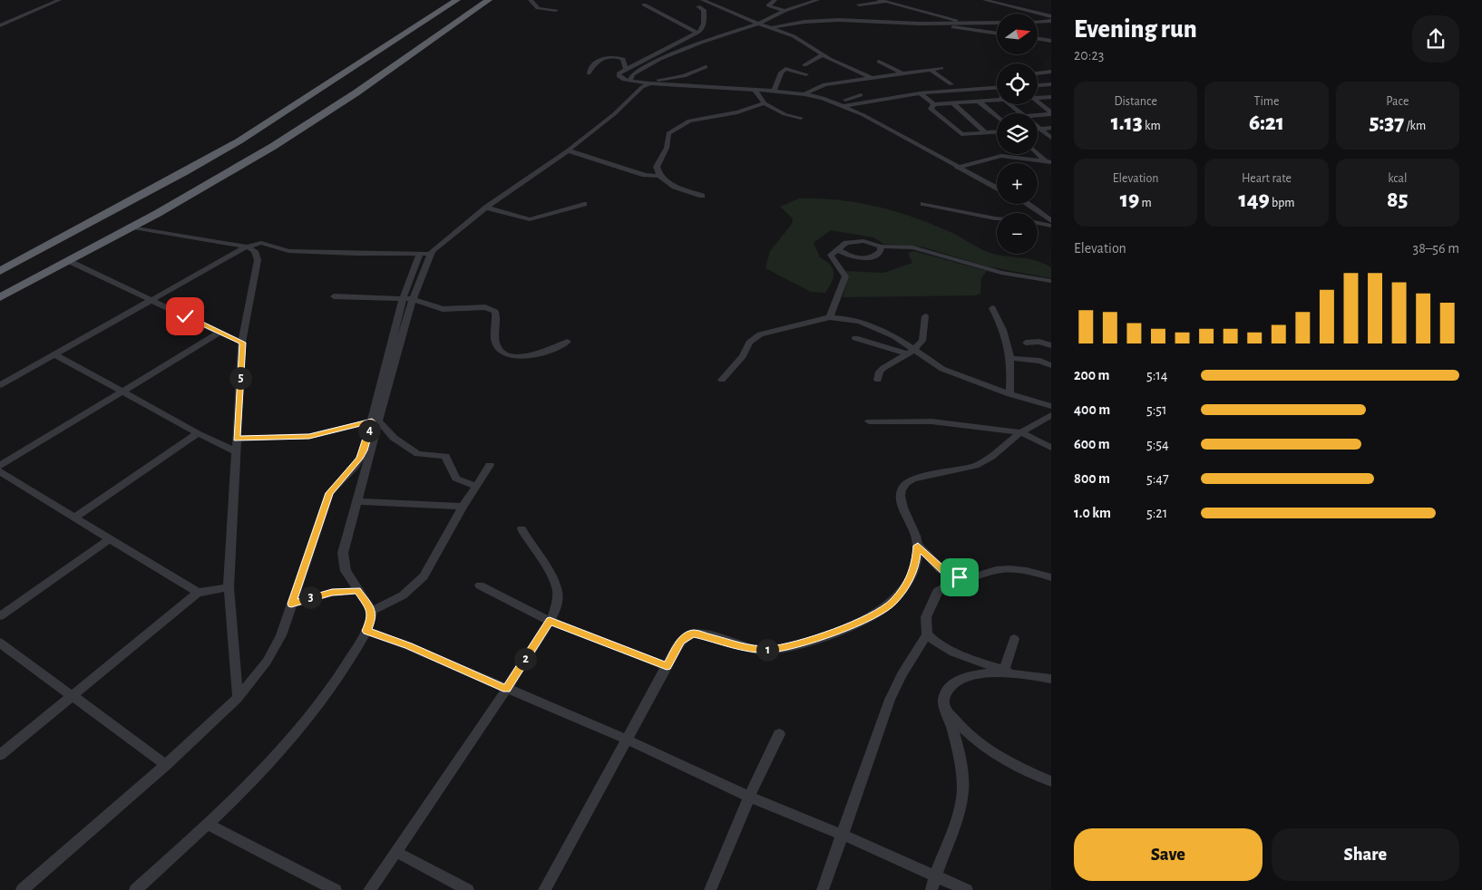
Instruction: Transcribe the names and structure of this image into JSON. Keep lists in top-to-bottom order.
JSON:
{
  "north": "right",
  "page": {
    "heading": ["Evening run", "20:23"],
    "map_buttons": ["+", "−"],
    "stats": [
      ["Distance", "1.13 km"],
      ["Time", "6:21"],
      ["Pace", "5:37 /km"],
      ["Elevation", "19 m"],
      ["Heart rate", "149 bpm"],
      ["kcal", "85"]
    ],
    "chart": ["Elevation", "38–56 m"],
    "list": [
      {
        "name": "200 m",
        "note": "5:14"
      },
      {
        "name": "400 m",
        "note": "5:51"
      },
      {
        "name": "600 m",
        "note": "5:54"
      },
      {
        "name": "800 m",
        "note": "5:47"
      },
      {
        "name": "1.0 km",
        "note": "5:21"
      }
    ],
    "pins": [
      "5",
      "4",
      "3",
      "1",
      "2"
    ],
    "buttons": ["Save", "Share"]
  }
}
